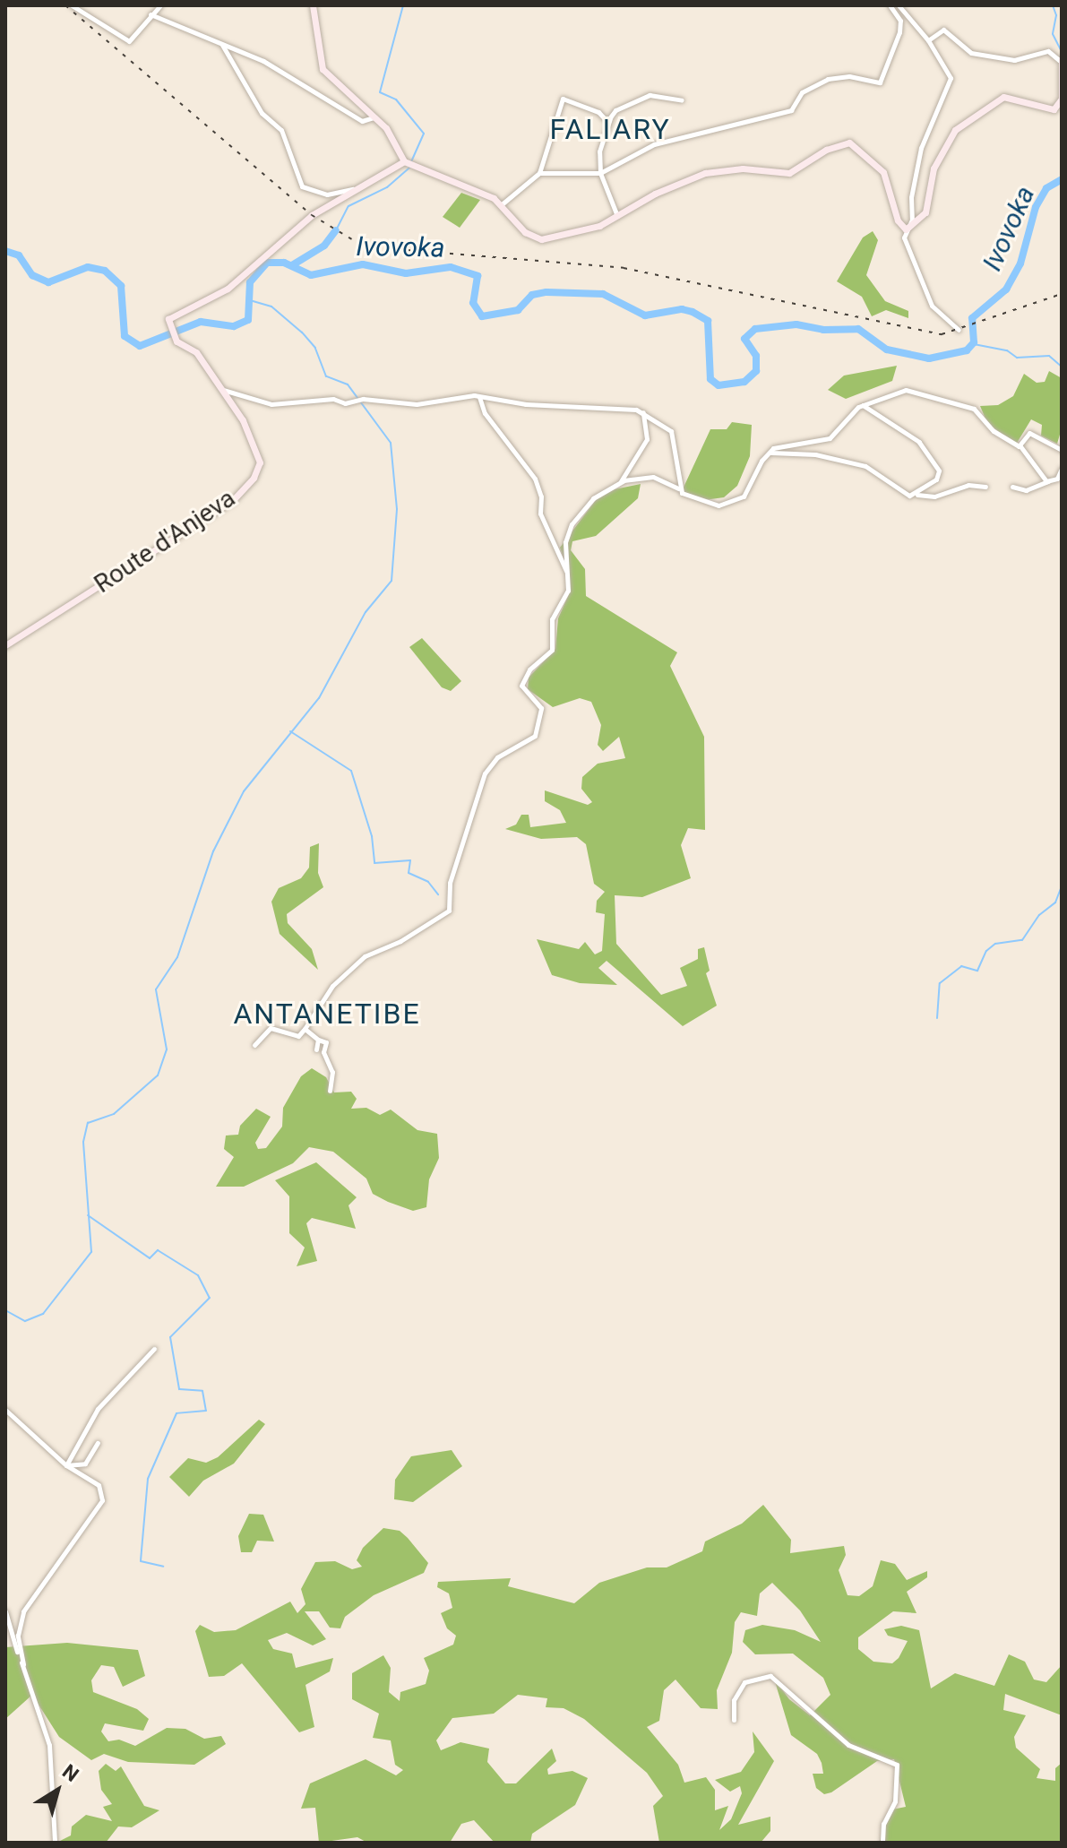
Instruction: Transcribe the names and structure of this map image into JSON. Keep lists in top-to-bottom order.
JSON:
{
  "streets": {
    "street": ["Route d'Anjeva"]
  },
  "districts": ["FALIARY", "ANTANETIBE"],
  "water": ["Ivovoka"],
  "north": "top right"
}
